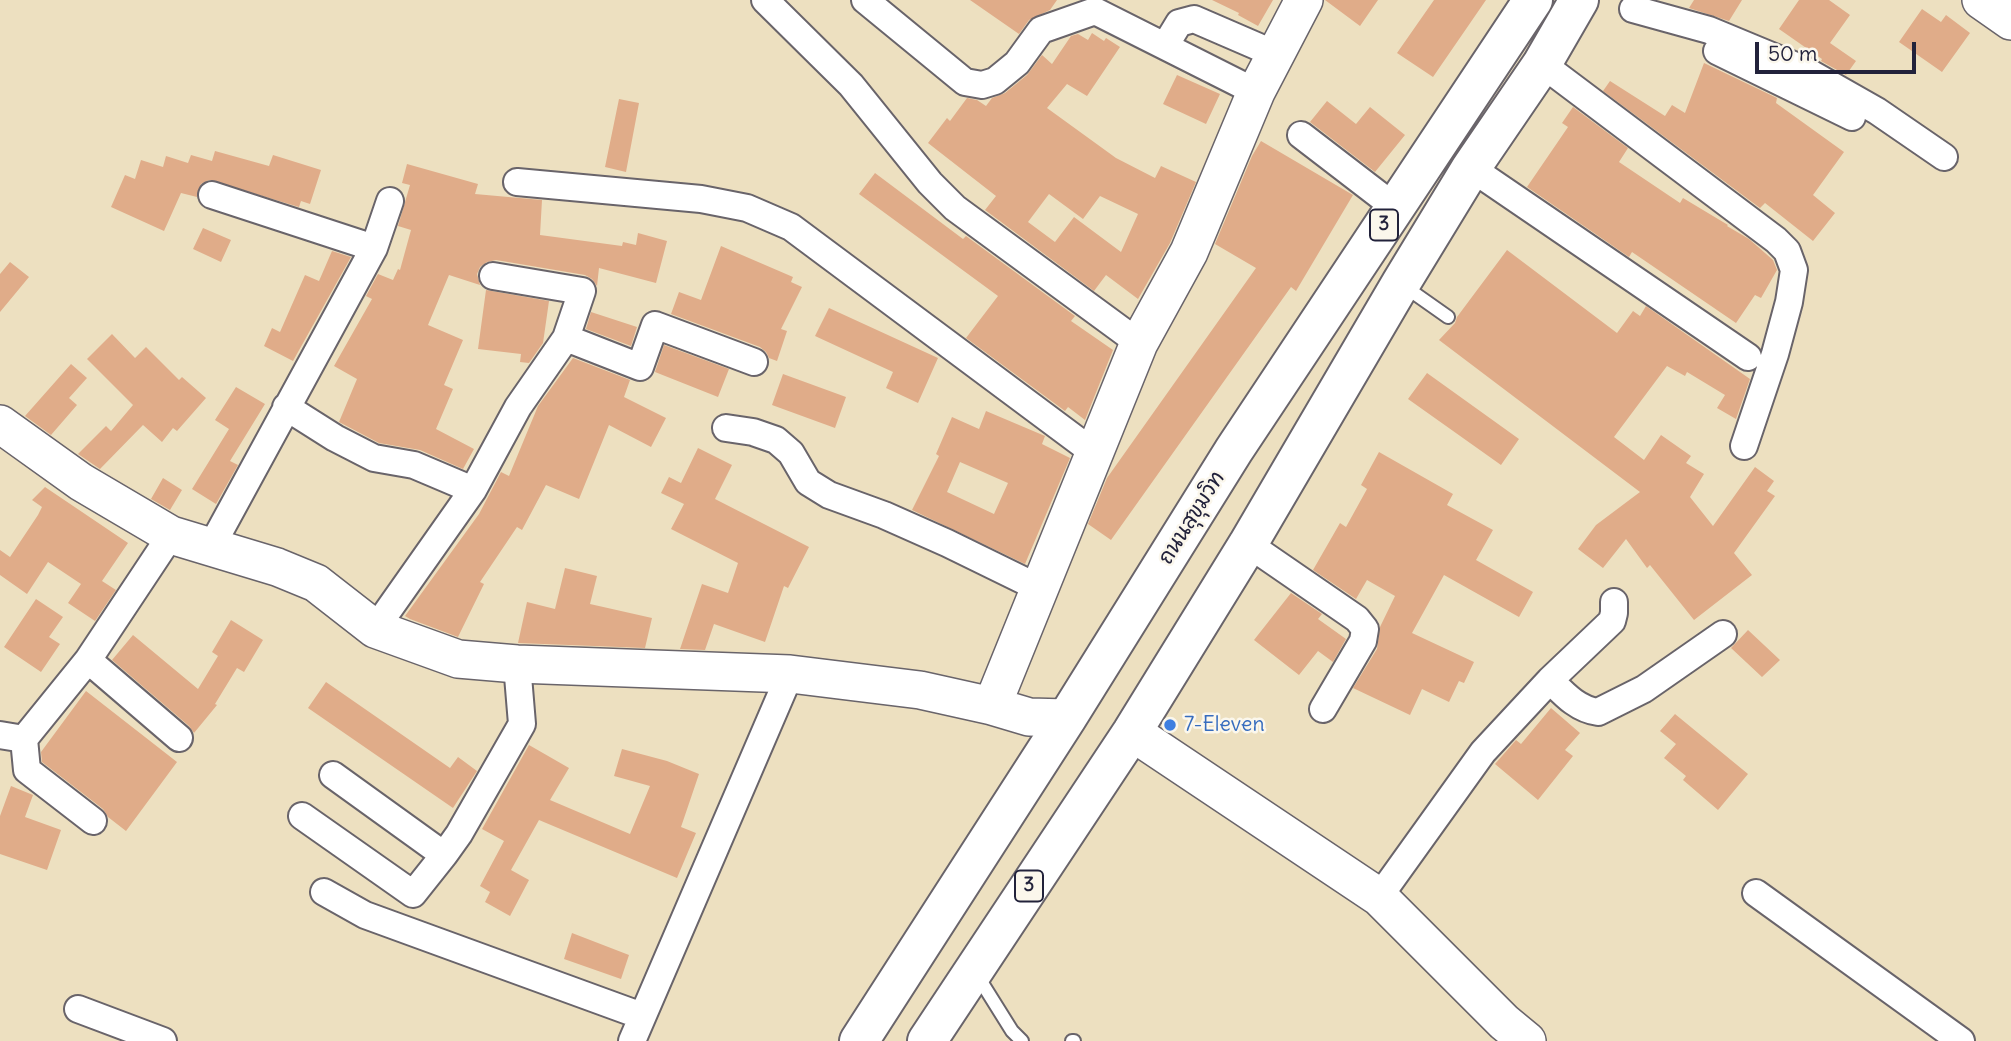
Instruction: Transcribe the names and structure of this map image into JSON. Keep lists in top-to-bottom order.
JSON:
{
  "streets": {
    "main road": ["3", "ถนนสุขุมวิท"]
  },
  "places": ["7-Eleven"],
  "scale_bar": "50 m"
}
